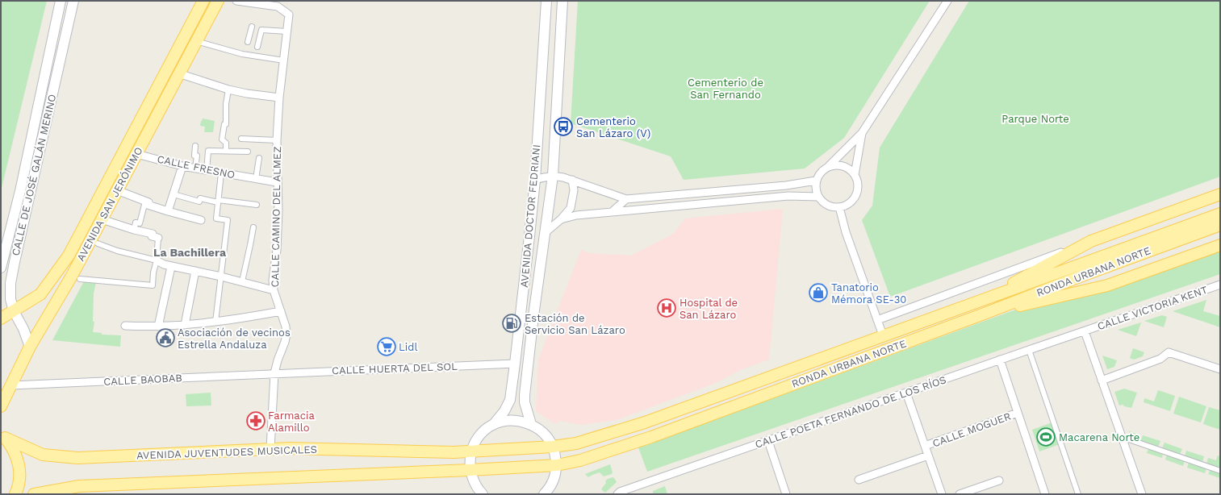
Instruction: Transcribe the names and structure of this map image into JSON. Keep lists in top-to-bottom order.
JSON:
{
  "streets": {
    "main road": [
      "CALLE DE JOSÉ GALÁN MERINO",
      "AVENIDA SAN JERÓNIMO",
      "AVENIDA DOCTOR FEDRIANI",
      "RONDA URBANA NORTE",
      "AVENIDA JUVENTUDES MUSICALES"
    ],
    "street": [
      "CALLE FRESNO",
      "CALLE CAMINO DEL ALMEZ",
      "CALLE VICTORIA KENT",
      "CALLE HUERTA DEL SOL",
      "CALLE BAOBAB",
      "CALLE POETA FERNANDO DE LOS RÍOS",
      "CALLE MOGUER"
    ]
  },
  "crossings": [
    ["CALLE FRESNO", "AVENIDA SAN JERÓNIMO"],
    ["CALLE FRESNO", "CALLE CAMINO DEL ALMEZ"],
    ["CALLE DE JOSÉ GALÁN MERINO", "AVENIDA SAN JERÓNIMO"],
    ["AVENIDA SAN JERÓNIMO", "CALLE BAOBAB"],
    ["AVENIDA DOCTOR FEDRIANI", "RONDA URBANA NORTE"],
    ["AVENIDA DOCTOR FEDRIANI", "CALLE HUERTA DEL SOL"],
    ["AVENIDA DOCTOR FEDRIANI", "AVENIDA JUVENTUDES MUSICALES"],
    ["CALLE CAMINO DEL ALMEZ", "CALLE HUERTA DEL SOL"],
    ["CALLE CAMINO DEL ALMEZ", "CALLE BAOBAB"],
    ["CALLE CAMINO DEL ALMEZ", "AVENIDA JUVENTUDES MUSICALES"],
    ["RONDA URBANA NORTE", "AVENIDA JUVENTUDES MUSICALES"],
    ["CALLE VICTORIA KENT", "CALLE POETA FERNANDO DE LOS RÍOS"],
    ["CALLE HUERTA DEL SOL", "CALLE BAOBAB"]
  ],
  "districts": ["La Bachillera"],
  "parks": ["Cementerio de San Fernando", "Parque Norte"],
  "places": {
    "bus stop": ["Cementerio San Lázaro (V)"],
    "shop": ["Tanatorio Mémora SE-30"],
    "hospital": ["Hospital de San Lázaro"],
    "fuel station": ["Estación de Servicio San Lázaro"],
    "public building": ["Asociación de vecinos Estrella Andaluza"],
    "supermarket": ["Lidl"],
    "pharmacy": ["Farmacia Alamillo"],
    "sports": ["Macarena Norte"]
  }
}
